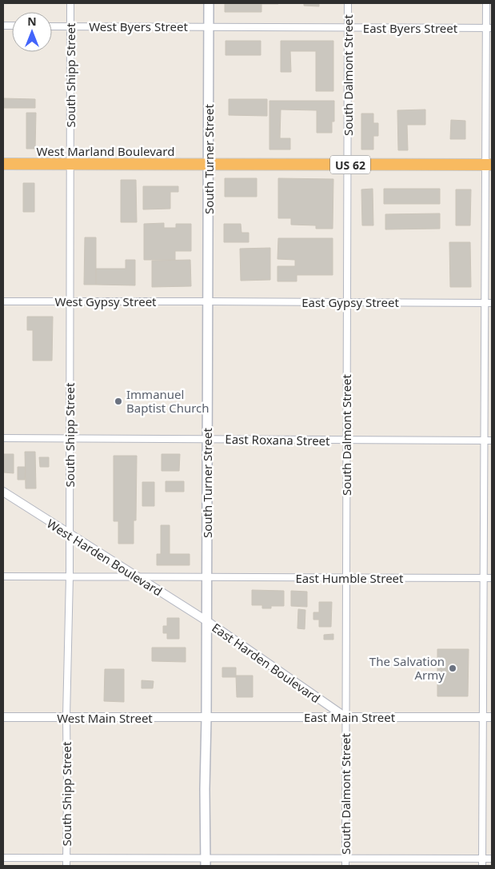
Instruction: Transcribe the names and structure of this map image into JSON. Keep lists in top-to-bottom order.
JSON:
{
  "streets": {
    "highway": ["West Marland Boulevard", "US 62"],
    "main road": ["South Turner Street"],
    "street": [
      "West Byers Street",
      "East Byers Street",
      "South Shipp Street",
      "South Dalmont Street",
      "West Gypsy Street",
      "East Gypsy Street",
      "East Roxana Street",
      "West Harden Boulevard",
      "East Humble Street",
      "East Harden Boulevard",
      "East Main Street",
      "West Main Street"
    ]
  },
  "crossings": [
    ["West Byers Street", "East Byers Street"],
    ["West Byers Street", "South Shipp Street"],
    ["West Byers Street", "South Turner Street"],
    ["East Byers Street", "South Dalmont Street"],
    ["East Byers Street", "South Turner Street"],
    ["South Shipp Street", "West Marland Boulevard"],
    ["South Shipp Street", "West Gypsy Street"],
    ["South Shipp Street", "East Roxana Street"],
    ["South Shipp Street", "West Harden Boulevard"],
    ["South Shipp Street", "East Humble Street"],
    ["South Shipp Street", "West Main Street"],
    ["South Dalmont Street", "US 62"],
    ["South Dalmont Street", "East Gypsy Street"],
    ["South Dalmont Street", "East Roxana Street"],
    ["South Dalmont Street", "East Humble Street"],
    ["South Dalmont Street", "East Harden Boulevard"],
    ["South Dalmont Street", "East Main Street"],
    ["West Marland Boulevard", "South Turner Street"],
    ["West Marland Boulevard", "US 62"],
    ["South Turner Street", "US 62"],
    ["South Turner Street", "West Gypsy Street"],
    ["South Turner Street", "East Gypsy Street"],
    ["South Turner Street", "East Roxana Street"],
    ["South Turner Street", "West Harden Boulevard"],
    ["South Turner Street", "East Humble Street"],
    ["South Turner Street", "East Harden Boulevard"],
    ["South Turner Street", "East Main Street"],
    ["South Turner Street", "West Main Street"],
    ["West Gypsy Street", "East Gypsy Street"],
    ["West Harden Boulevard", "East Humble Street"],
    ["West Harden Boulevard", "East Harden Boulevard"],
    ["East Harden Boulevard", "East Main Street"],
    ["East Main Street", "West Main Street"]
  ],
  "places": ["Immanuel Baptist Church", "The Salvation Army"],
  "north": "top"
}
